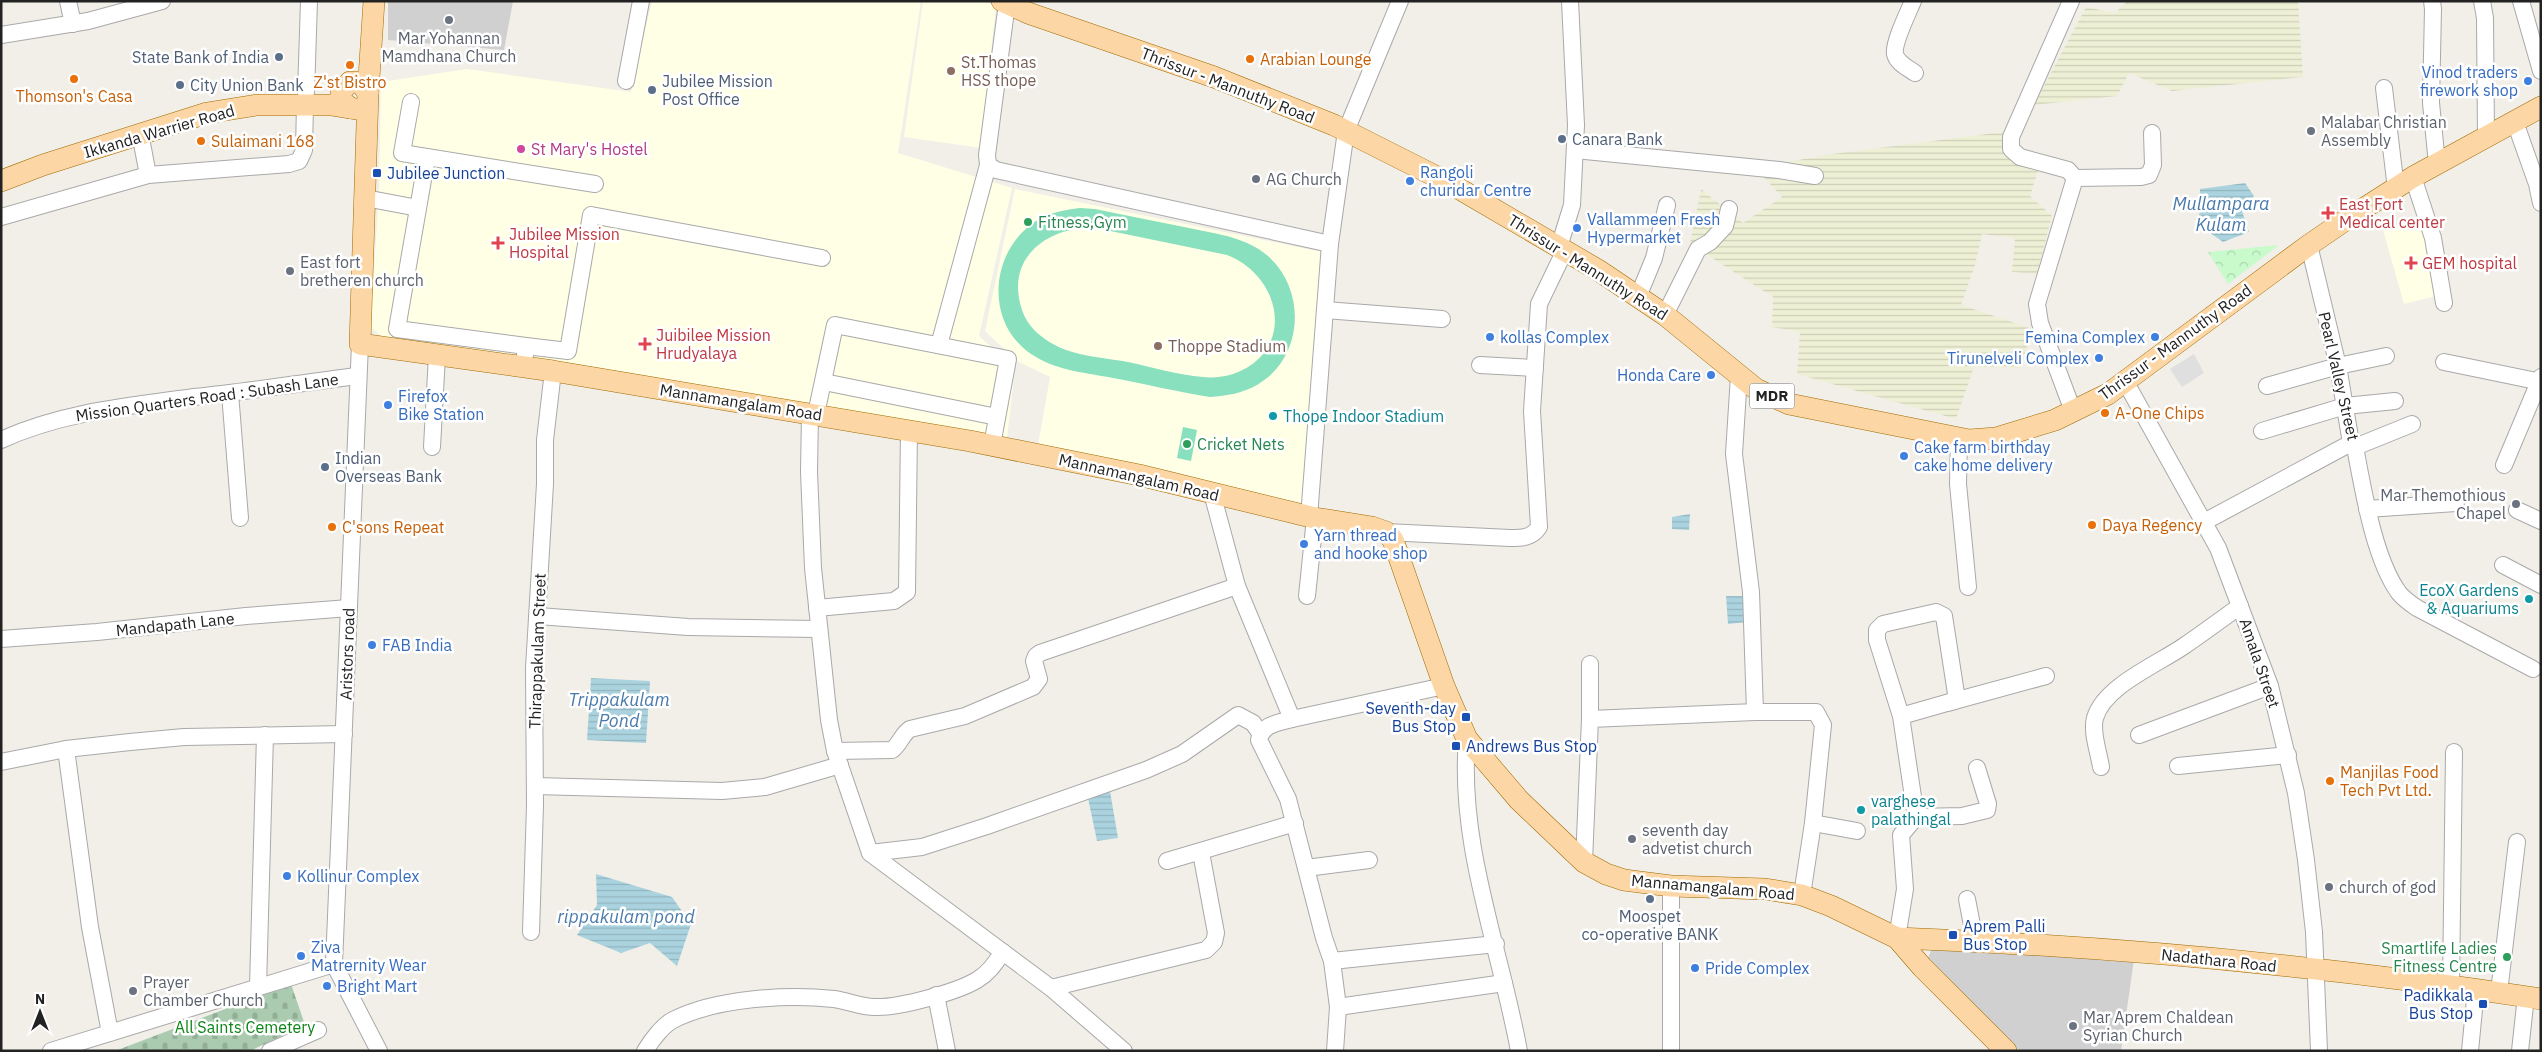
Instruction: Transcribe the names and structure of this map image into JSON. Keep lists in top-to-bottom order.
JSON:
{
  "streets": {
    "main road": [
      "Thrissur - Mannuthy Road",
      "Ikkanda Warrier Road",
      "MDR",
      "Mannamangalam Road",
      "Nadathara Road"
    ],
    "street": [
      "Pearl Valley Street",
      "Mission Quarters Road : Subash Lane",
      "Mandapath Lane",
      "Thirappakulam Street",
      "Aristors road",
      "Amala Street"
    ]
  },
  "crossings": [
    ["Thrissur - Mannuthy Road", "Pearl Valley Street"],
    ["Thrissur - Mannuthy Road", "Amala Street"],
    ["Mission Quarters Road : Subash Lane", "Aristors road"],
    ["Mannamangalam Road", "Thirappakulam Street"],
    ["Mannamangalam Road", "Aristors road"],
    ["Mannamangalam Road", "Nadathara Road"],
    ["Mandapath Lane", "Aristors road"],
    ["Amala Street", "Nadathara Road"]
  ],
  "water": ["Mullampara Kulam", "Trippakulam Pond", "rippakulam pond"],
  "parks": ["All Saints Cemetery"],
  "places": {
    "other": [
      "Mar Yohannan Mamdhana Church",
      "State Bank of India",
      "Arabian Lounge",
      "Z'st Bistro",
      "St.Thomas HSS thope",
      "Thomson's Casa",
      "Vinod traders firework shop",
      "City Union Bank",
      "Jubilee Mission Post Office",
      "Malabar Christian Assembly",
      "Canara Bank",
      "Sulaimani 168",
      "St Mary's Hostel",
      "AG Church",
      "Rangoli churidar Centre",
      "Fitness,Gym",
      "Vallammeen Fresh Hypermarket",
      "East fort bretheren church",
      "kollas Complex",
      "Femina Complex",
      "Thoppe Stadium",
      "Tirunelveli Complex",
      "Honda Care",
      "Firefox Bike Station",
      "A-One Chips",
      "Thope Indoor Stadium",
      "Cricket Nets",
      "Cake farm birthday cake home delivery",
      "Indian Overseas Bank",
      "Mar Themothious Chapel",
      "Daya Regency",
      "C'sons Repeat",
      "Yarn thread and hooke shop",
      "EcoX Gardens & Aquariums",
      "FAB India",
      "Manjilas Food Tech Pvt Ltd.",
      "varghese palathingal",
      "seventh day advetist church",
      "Kollinur Complex",
      "church of god",
      "Moospet co-operative BANK",
      "Ziva Matrernity Wear",
      "Smartlife Ladies Fitness Centre",
      "Pride Complex",
      "Bright Mart",
      "Prayer Chamber Church",
      "Mar Aprem Chaldean Syrian Church"
    ],
    "transit": [
      "Jubilee Junction",
      "Seventh-day Bus Stop",
      "Andrews Bus Stop",
      "Aprem Palli Bus Stop",
      "Padikkala Bus Stop"
    ],
    "health": [
      "East Fort Medical center",
      "Jubilee Mission Hospital",
      "GEM hospital",
      "Juibilee Mission Hrudyalaya"
    ]
  },
  "north": "top"
}
